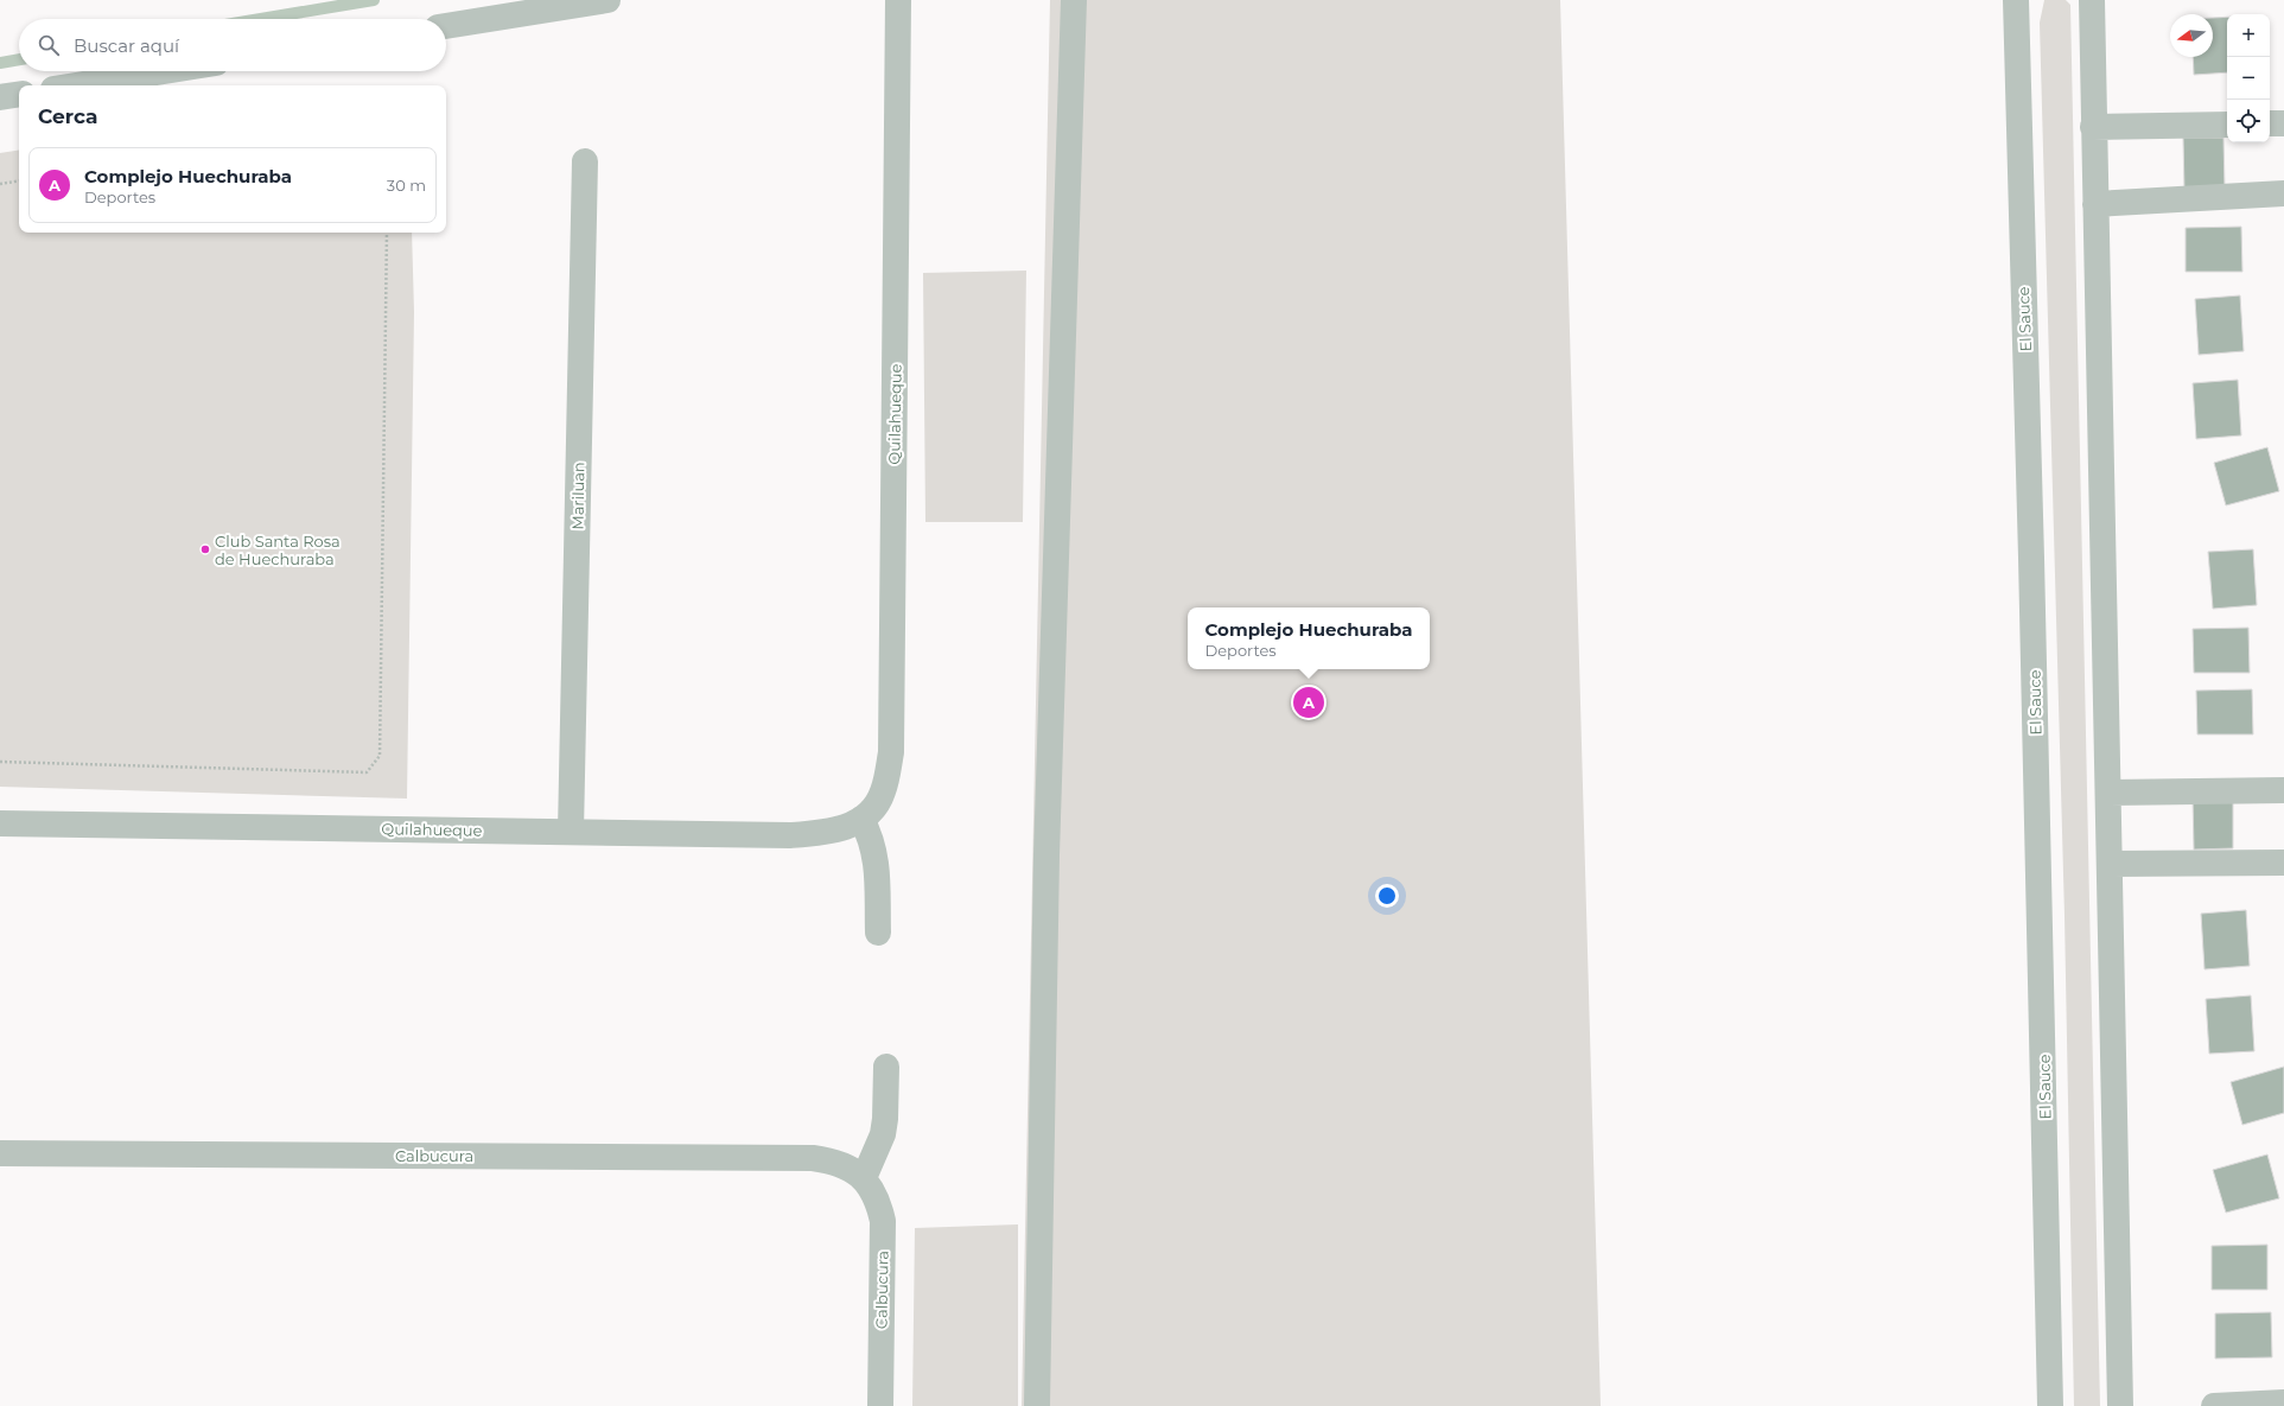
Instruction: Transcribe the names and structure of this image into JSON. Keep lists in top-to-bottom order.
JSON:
{
  "streets": {
    "street": [
      "El Sauce",
      "Quilahueque",
      "Mariluan",
      "Calbucura"
    ]
  },
  "crossings": [
    ["Quilahueque", "Mariluan"]
  ],
  "places": ["Club Santa Rosa de Huechuraba"],
  "north": "left",
  "page": {
    "map_buttons": ["+", "−"],
    "search": "Buscar aquí",
    "heading": "Cerca",
    "list": [
      {
        "mark": "A",
        "name": "Complejo Huechuraba",
        "note": "Deportes",
        "value": "30 m"
      }
    ],
    "popup": ["Complejo Huechuraba", "Deportes"],
    "pins": "A"
  }
}
